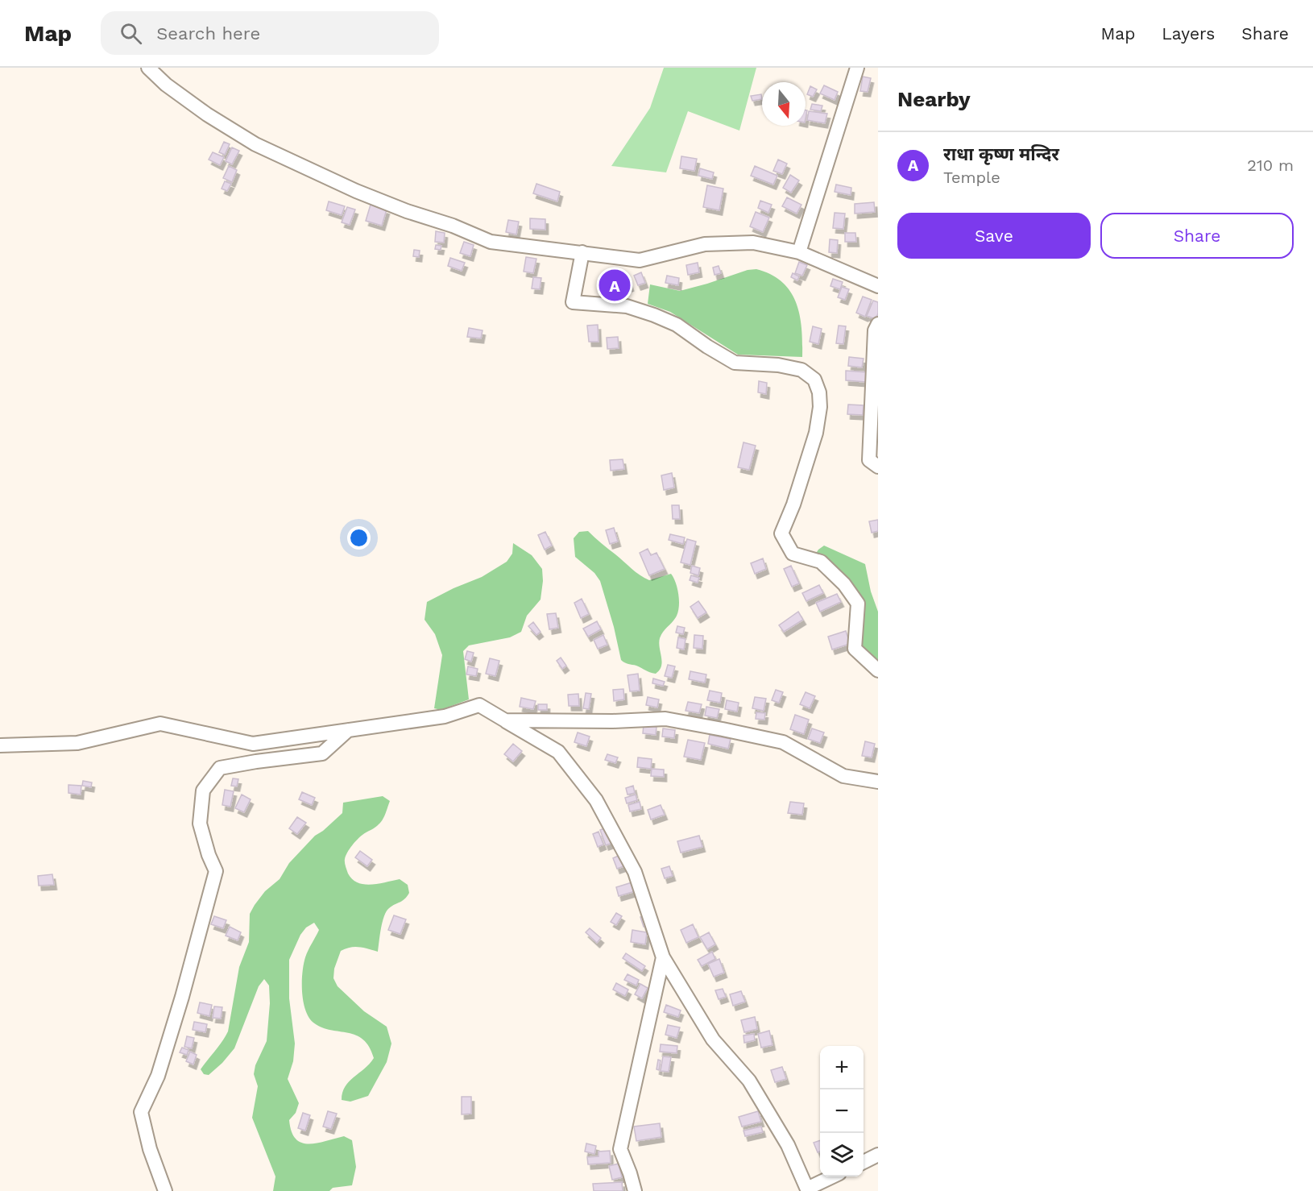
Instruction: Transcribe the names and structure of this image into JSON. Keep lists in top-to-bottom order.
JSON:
{
  "north": "bottom",
  "page": {
    "header": "Map",
    "search": "Search here",
    "nav": ["Map", "Layers", "Share"],
    "heading": "Nearby",
    "list": [
      {
        "mark": "A",
        "name": "राधा कृष्ण मन्दिर",
        "note": "Temple",
        "value": "210 m"
      }
    ],
    "buttons": ["Save", "Share"],
    "pins": "A",
    "map_buttons": ["+", "−"]
  }
}
